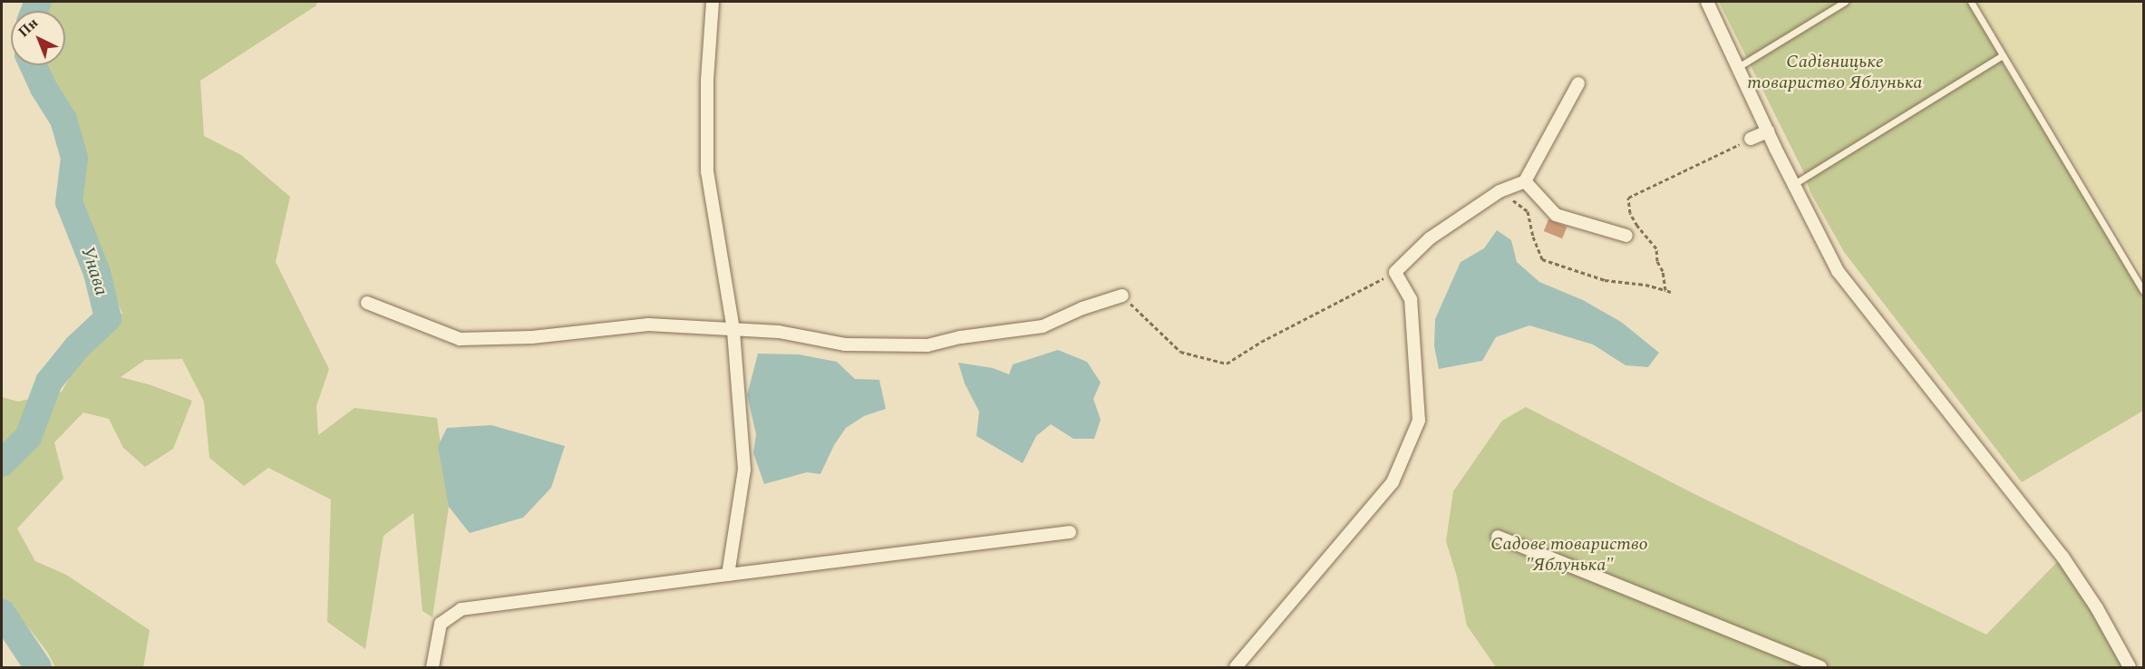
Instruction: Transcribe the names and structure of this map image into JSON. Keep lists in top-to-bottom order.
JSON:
{
  "water": ["Унава"],
  "parks": ["Садівницьке товариство Яблунька", "Садове товариство \"Яблунька\""],
  "north": "top left"
}
